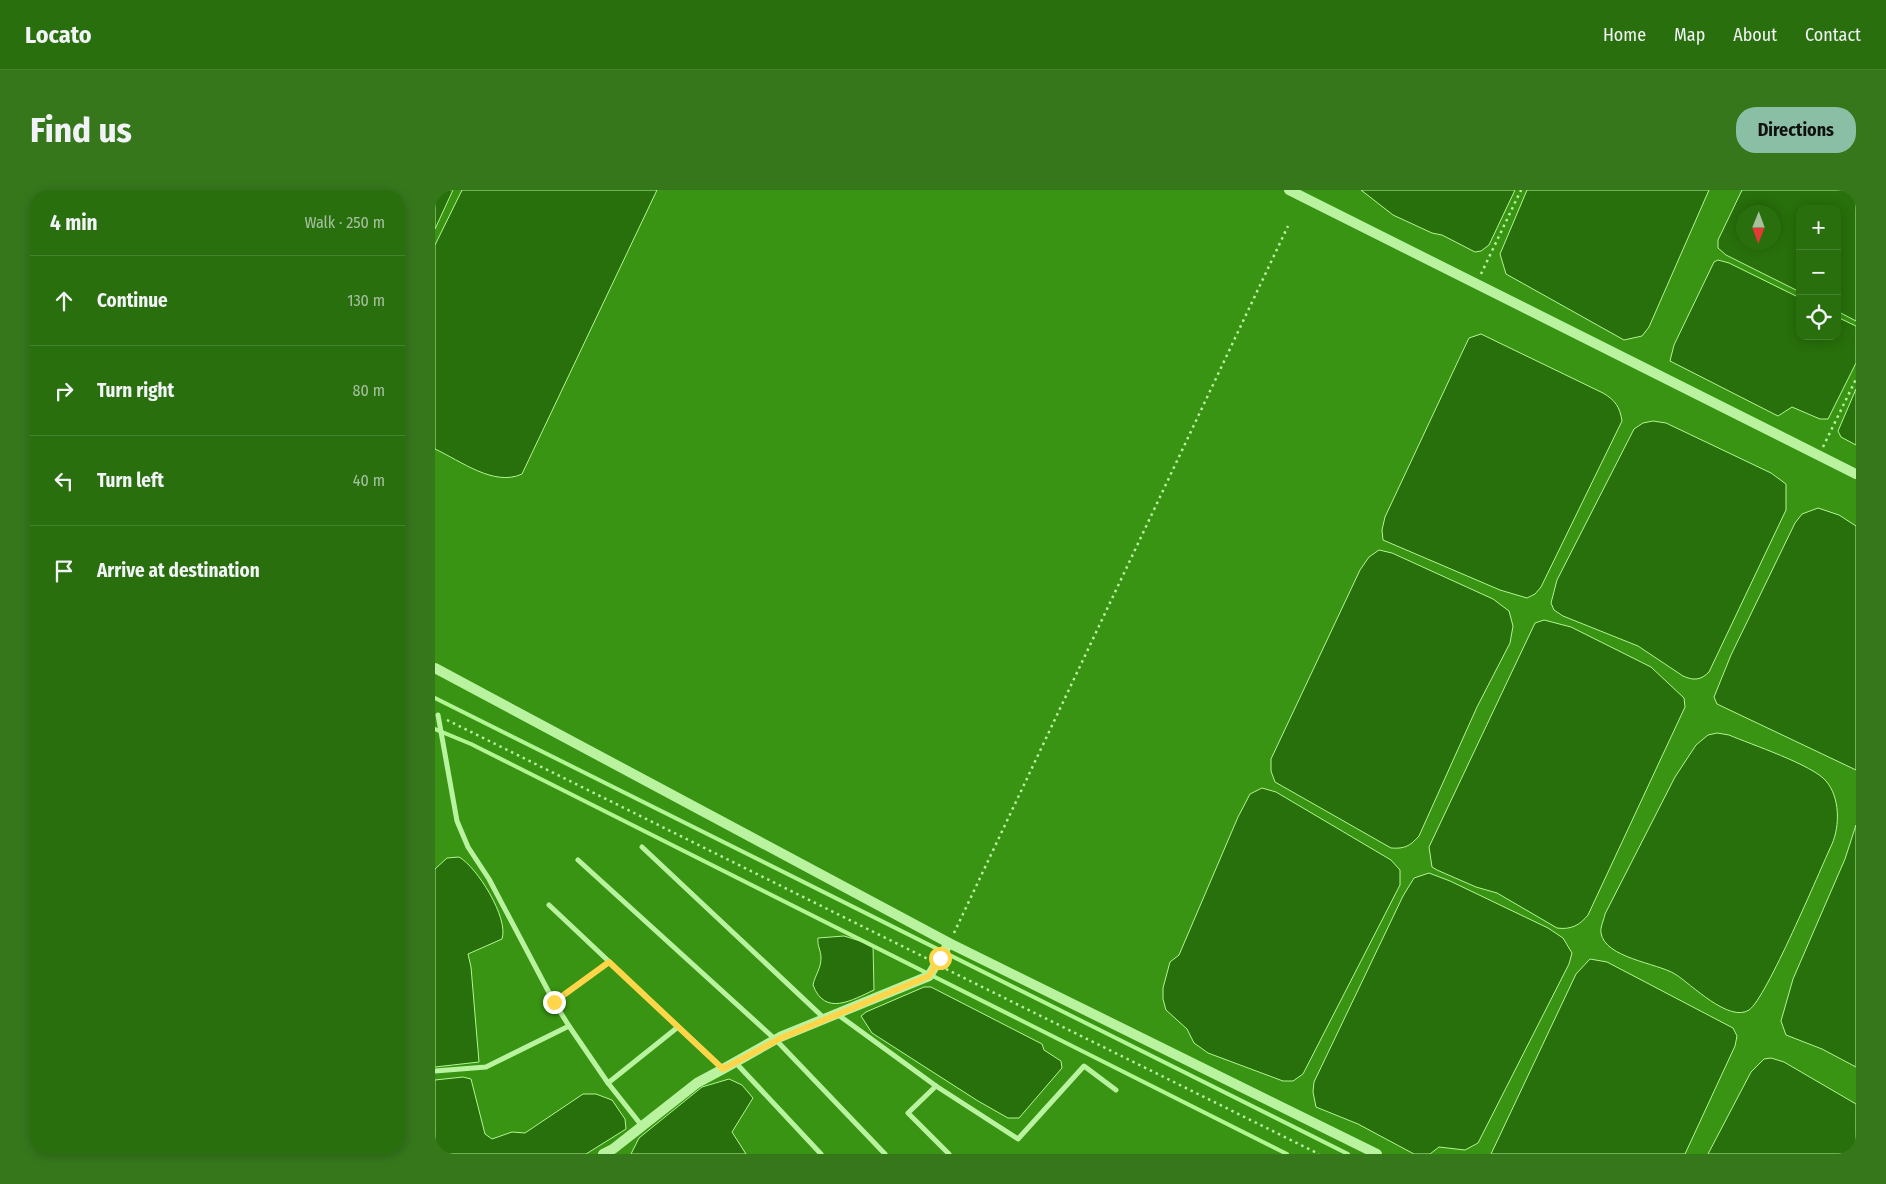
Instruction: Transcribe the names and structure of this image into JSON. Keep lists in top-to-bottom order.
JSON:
{
  "north": "bottom",
  "page": {
    "header": "Locato",
    "nav": [
      "Home",
      "Map",
      "About",
      "Contact"
    ],
    "buttons": "Directions",
    "title": "Find us",
    "heading": ["4 min", "Walk · 250 m"],
    "map_buttons": ["+", "−"],
    "list": [
      ["Continue", "130 m"],
      ["Turn right", "80 m"],
      ["Turn left", "40 m"],
      "Arrive at destination"
    ]
  }
}
